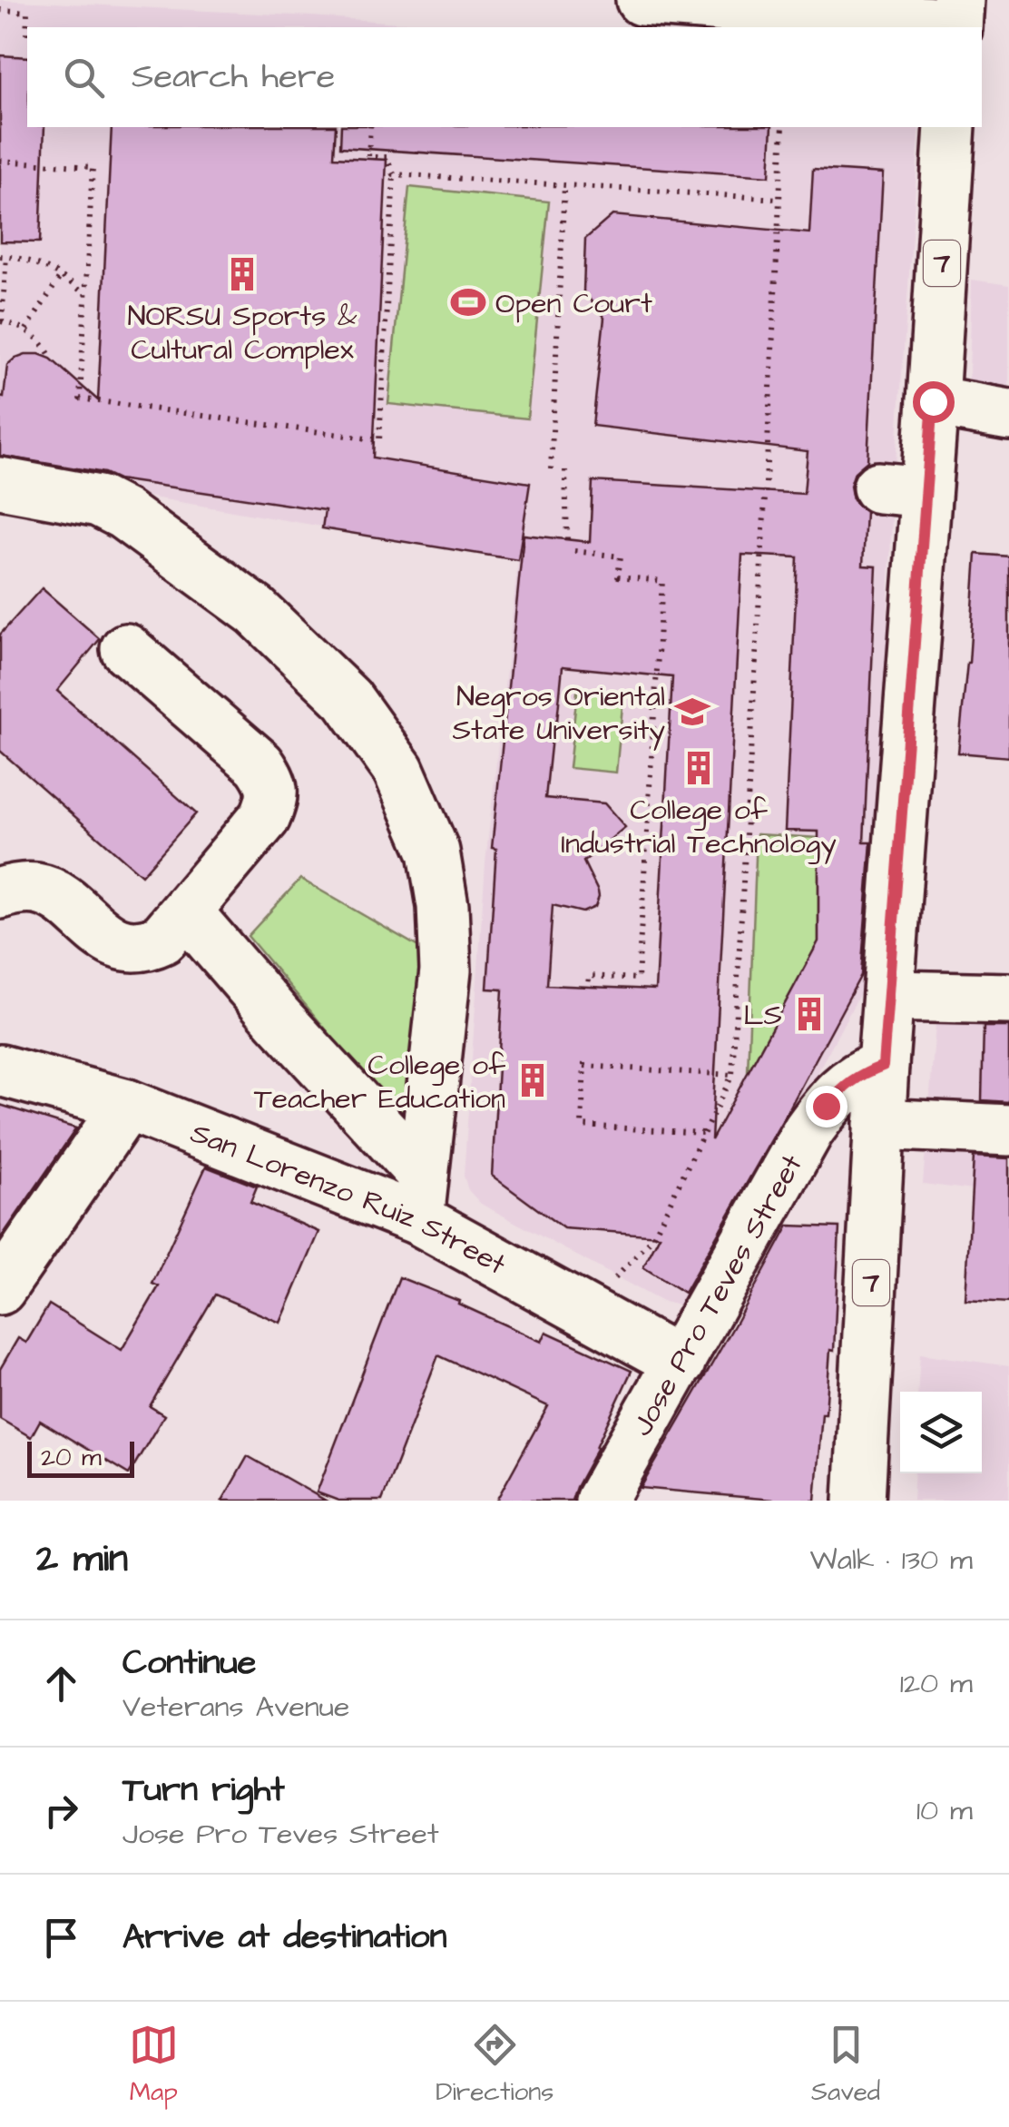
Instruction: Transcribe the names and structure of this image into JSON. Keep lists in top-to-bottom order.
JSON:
{
  "streets": {
    "street": ["7", "San Lorenzo Ruiz Street", "Jose Pro Teves Street"]
  },
  "crossings": [
    ["7", "Jose Pro Teves Street"],
    ["San Lorenzo Ruiz Street", "Jose Pro Teves Street"]
  ],
  "places": {
    "building": [
      "NORSU Sports & Cultural Complex",
      "College of Industrial Technology",
      "LS",
      "College of Teacher Education"
    ],
    "sports": ["Open Court"],
    "school or university": ["Negros Oriental State University"]
  },
  "scale_bar": "20 m",
  "page": {
    "search": "Search here",
    "scale": "20 m",
    "heading": ["2 min", "Walk · 130 m"],
    "list": [
      ["Continue", "Veterans Avenue", "120 m"],
      ["Turn right", "Jose Pro Teves Street", "10 m"],
      "Arrive at destination"
    ],
    "nav": ["Map", "Directions", "Saved"]
  }
}
